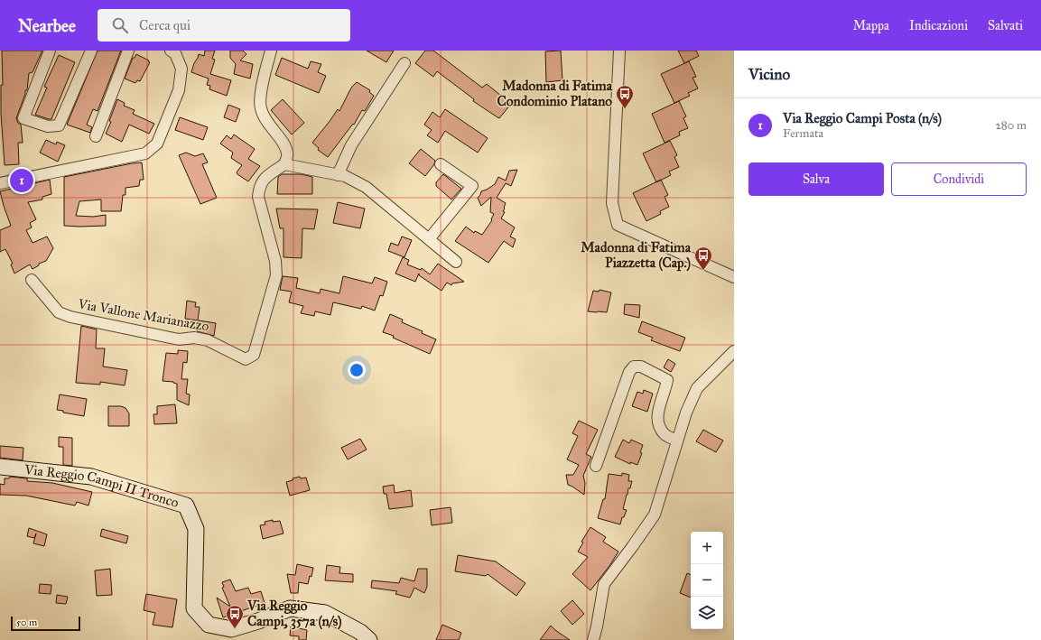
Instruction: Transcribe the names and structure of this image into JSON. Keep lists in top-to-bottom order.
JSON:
{
  "streets": {
    "main road": ["Via Reggio Campi II Tronco"],
    "street": ["Via Vallone Marianazzo"]
  },
  "places": {
    "bus stop": ["Madonna di Fatima Condominio Platano", "Madonna di Fatima Piazzetta (Cap.)", "Via Reggio Campi, 357a (n/s)"]
  },
  "scale_bar": "50 m",
  "page": {
    "header": "Nearbee",
    "search": "Cerca qui",
    "nav": ["Mappa", "Indicazioni", "Salvati"],
    "heading": "Vicino",
    "list": [
      {
        "mark": "1",
        "name": "Via Reggio Campi Posta (n/s)",
        "note": "Fermata",
        "value": "280 m"
      }
    ],
    "buttons": ["Salva", "Condividi"],
    "pins": "1",
    "map_buttons": ["+", "−"],
    "scale": "50 m"
  }
}
